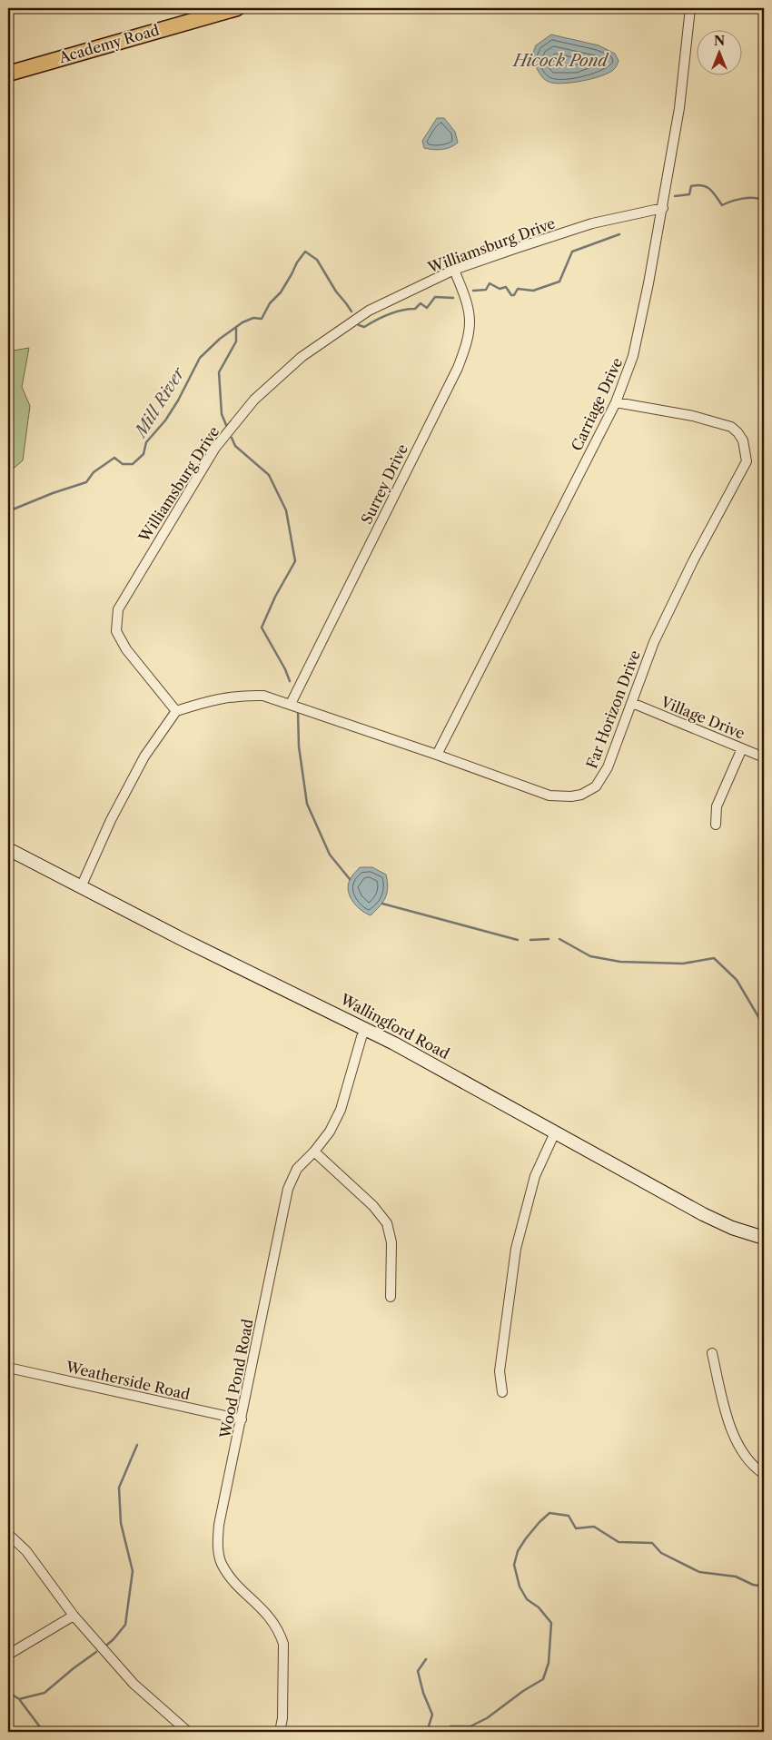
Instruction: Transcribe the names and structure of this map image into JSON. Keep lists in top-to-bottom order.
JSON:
{
  "streets": {
    "main road": ["Academy Road"],
    "street": [
      "Williamsburg Drive",
      "Carriage Drive",
      "Surrey Drive",
      "Far Horizon Drive",
      "Village Drive",
      "Wallingford Road",
      "Wood Pond Road",
      "Weatherside Road"
    ]
  },
  "crossings": [
    ["Williamsburg Drive", "Carriage Drive"],
    ["Williamsburg Drive", "Surrey Drive"],
    ["Williamsburg Drive", "Far Horizon Drive"],
    ["Carriage Drive", "Far Horizon Drive"],
    ["Surrey Drive", "Far Horizon Drive"],
    ["Far Horizon Drive", "Village Drive"],
    ["Wallingford Road", "Wood Pond Road"],
    ["Wood Pond Road", "Weatherside Road"]
  ],
  "water": ["Hicock Pond", "Mill River"],
  "north": "top"
}
